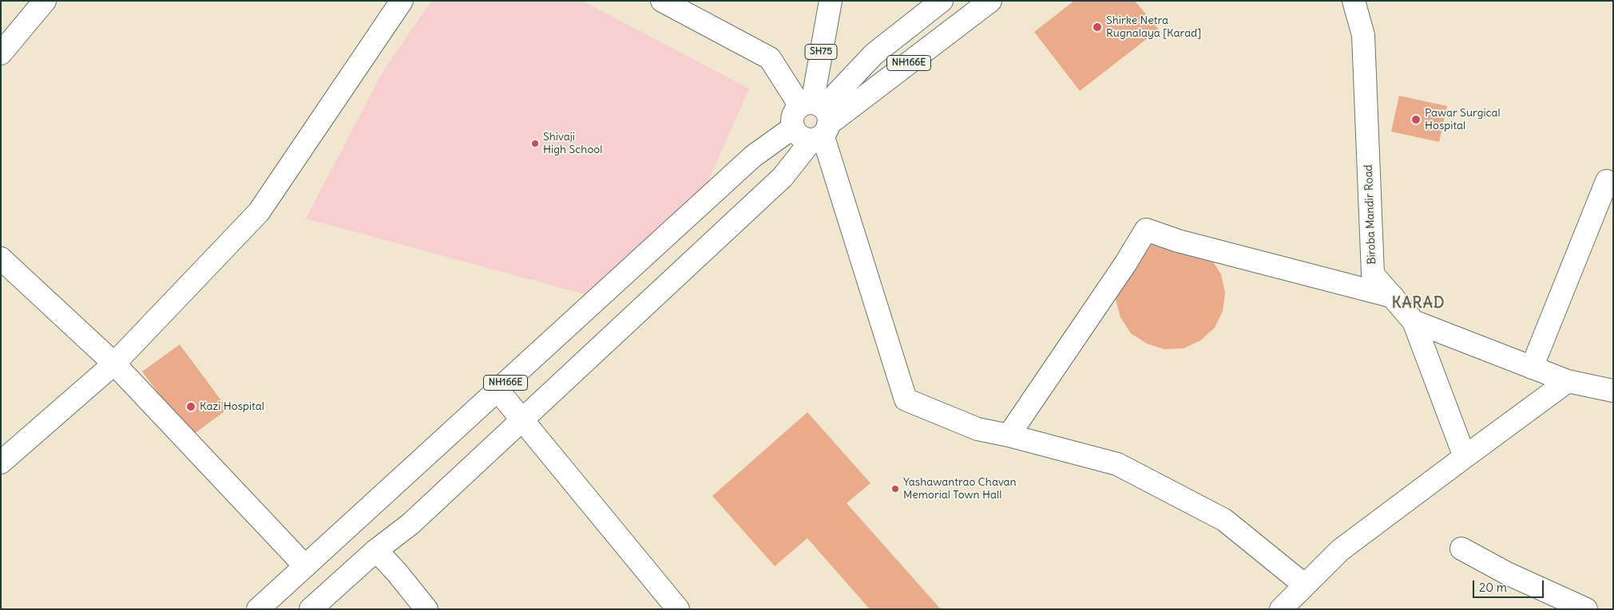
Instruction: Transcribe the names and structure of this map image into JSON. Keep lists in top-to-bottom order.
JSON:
{
  "streets": {
    "main road": ["SH75", "NH166E", "Biroba Mandir Road"]
  },
  "crossings": [
    ["SH75", "NH166E"]
  ],
  "districts": ["KARAD"],
  "places": [
    "Shirke Netra Rugnalaya [Karad]",
    "Pawar Surgical Hospital",
    "Shivaji High School",
    "Kazi Hospital",
    "Yashawantrao Chavan Memorial Town Hall"
  ],
  "scale_bar": "20 m"
}
